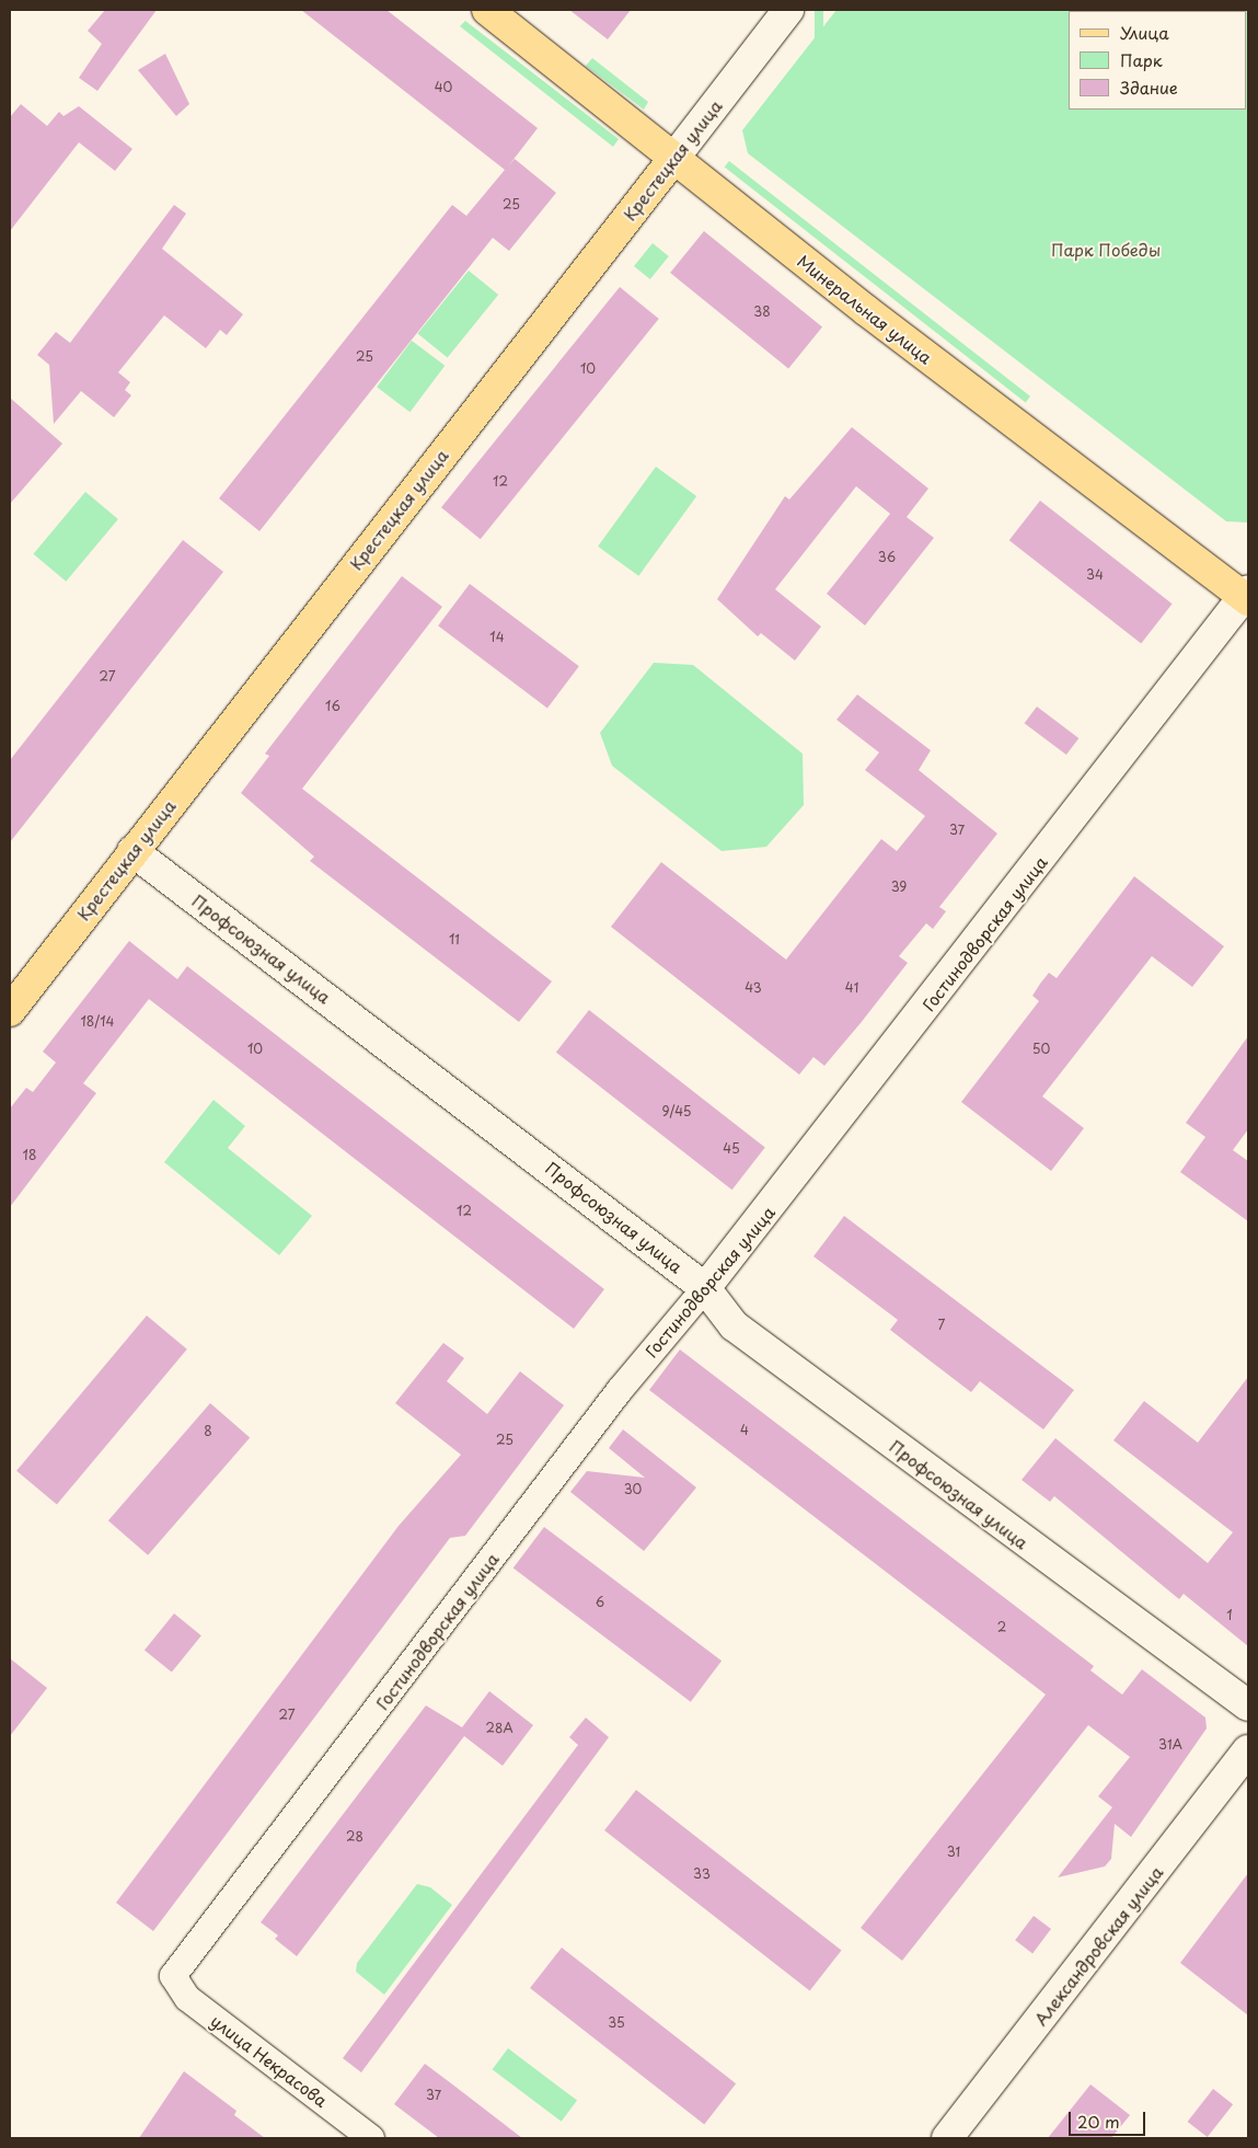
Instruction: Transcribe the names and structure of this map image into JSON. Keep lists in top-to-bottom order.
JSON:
{
  "streets": {
    "main road": ["Крестецкая улица", "Минеральная улица"],
    "street": [
      "Гостинодворская улица",
      "Профсоюзная улица",
      "Александровская улица",
      "улица Некрасова"
    ]
  },
  "crossings": [
    ["Крестецкая улица", "Минеральная улица"],
    ["Крестецкая улица", "Профсоюзная улица"],
    ["Минеральная улица", "Гостинодворская улица"],
    ["Гостинодворская улица", "Профсоюзная улица"],
    ["Гостинодворская улица", "улица Некрасова"]
  ],
  "parks": ["Парк Победы"],
  "house_numbers": [
    "40",
    "25",
    "38",
    "25",
    "10",
    "12",
    "36",
    "34",
    "14",
    "27",
    "16",
    "37",
    "39",
    "11",
    "43",
    "41",
    "18/14",
    "10",
    "50",
    "9/45",
    "45",
    "18",
    "12",
    "7",
    "4",
    "8",
    "25",
    "30",
    "6",
    "1",
    "2",
    "27",
    "28А",
    "31А",
    "28",
    "31",
    "33",
    "35",
    "37"
  ],
  "legend": ["Улица", "Парк", "Здание"],
  "scale_bar": "20 m"
}
